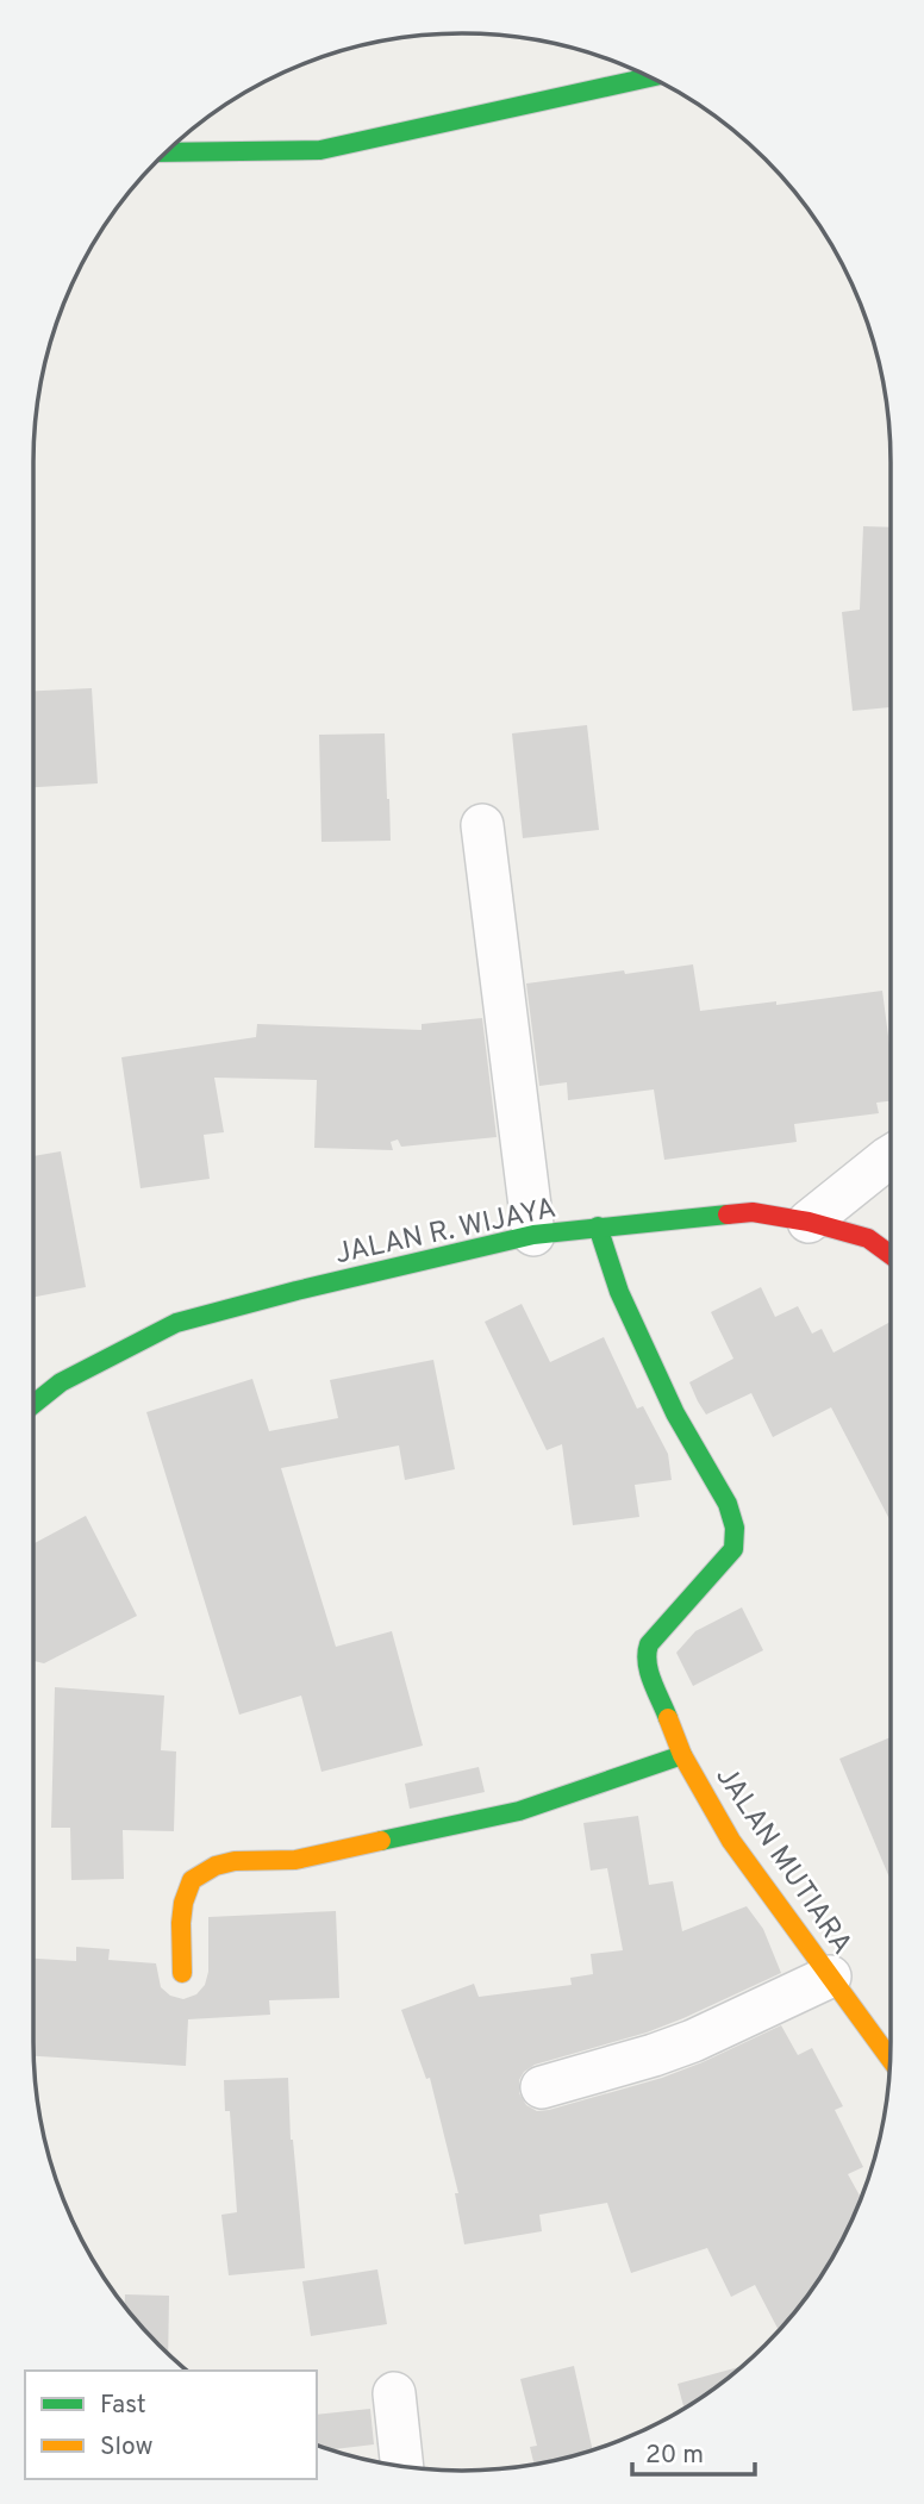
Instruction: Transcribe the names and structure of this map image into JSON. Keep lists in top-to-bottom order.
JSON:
{
  "streets": {
    "street": ["JALAN R. WIJAYA", "JALAN MUTIARA"]
  },
  "crossings": [
    ["JALAN R. WIJAYA", "JALAN MUTIARA"]
  ],
  "legend": ["Fast", "Slow"],
  "scale_bar": "20 m"
}
